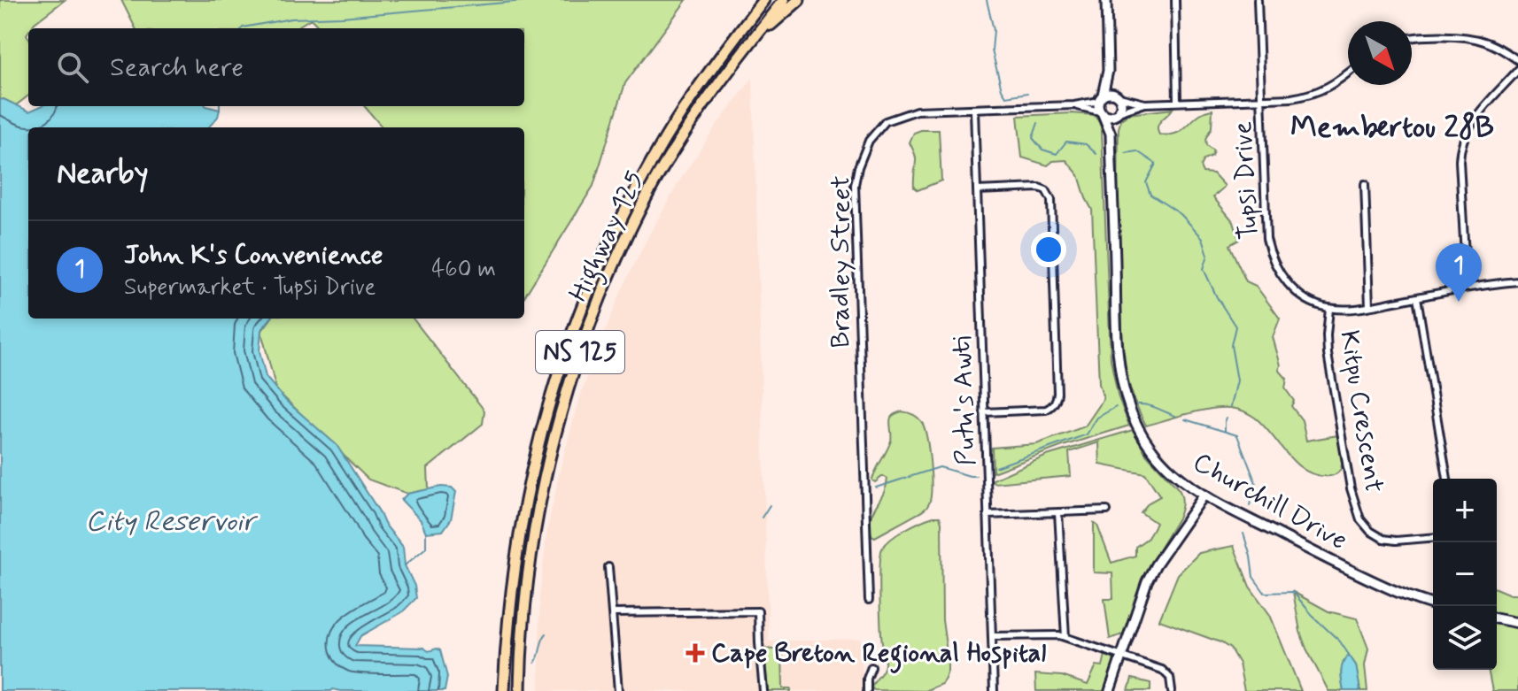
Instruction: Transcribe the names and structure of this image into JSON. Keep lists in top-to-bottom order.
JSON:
{
  "streets": {
    "highway": ["Highway 125", "NS 125"],
    "main road": ["Churchill Drive"],
    "street": [
      "Tupsi Drive",
      "Bradley Street",
      "Putu's Awti",
      "Kitpu Crescent"
    ]
  },
  "crossings": [
    ["Tupsi Drive", "Kitpu Crescent"],
    ["Bradley Street", "Putu's Awti"],
    ["Bradley Street", "Churchill Drive"]
  ],
  "districts": ["Membertou 28B"],
  "water": ["City Reservoir"],
  "places": {
    "health": ["Cape Breton Regional Hospital"]
  },
  "north": "bottom right",
  "page": {
    "search": "Search here",
    "heading": "Nearby",
    "list": [
      {
        "mark": "1",
        "name": "John K's Convenience",
        "note": "Supermarket · Tupsi Drive",
        "value": "460 m"
      }
    ],
    "pins": "1",
    "map_buttons": ["+", "−"]
  }
}
